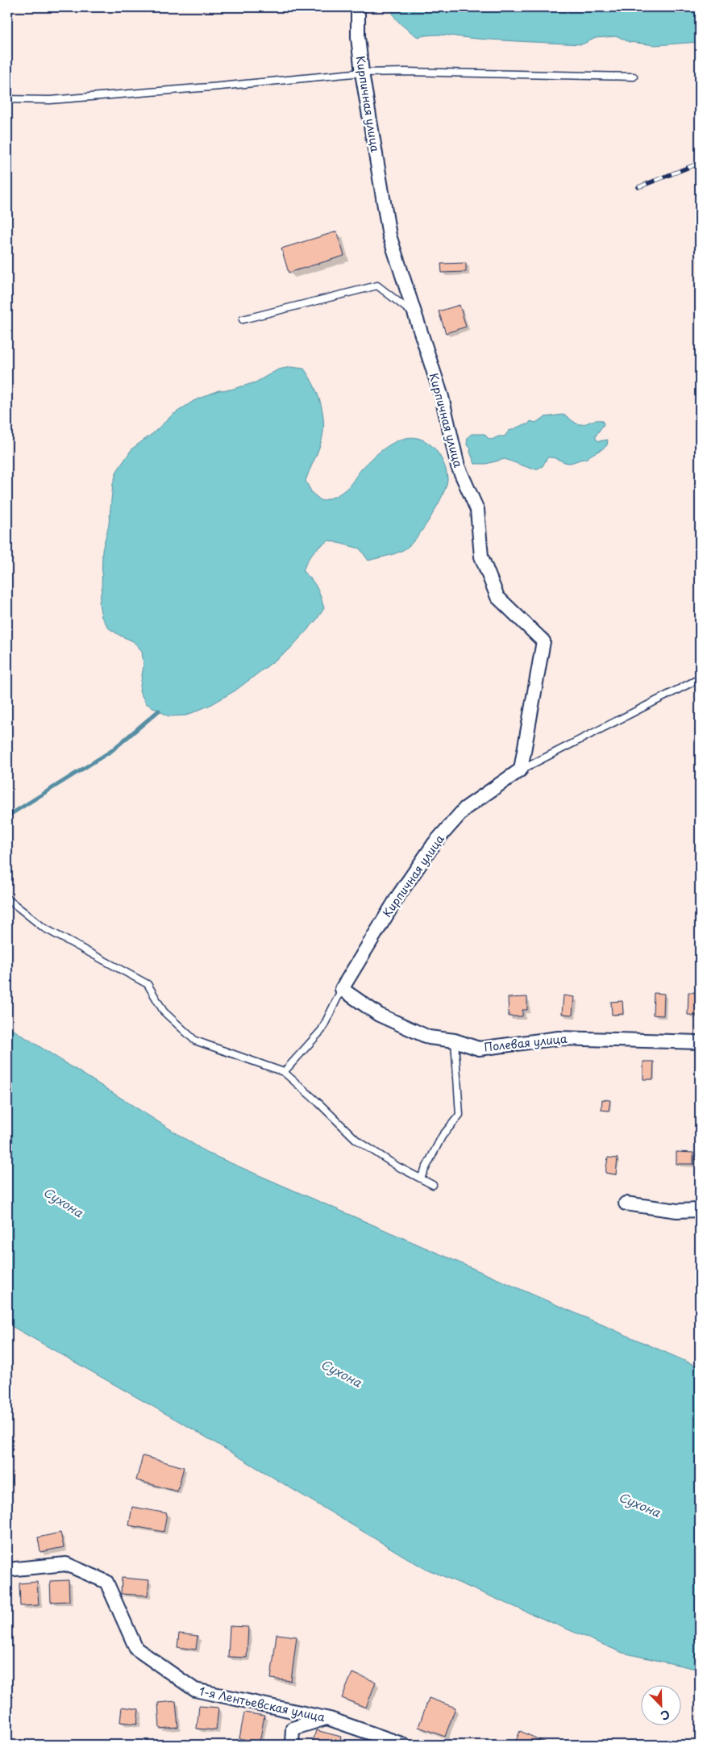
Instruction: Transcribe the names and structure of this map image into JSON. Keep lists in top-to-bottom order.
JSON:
{
  "streets": {
    "street": ["Кирпичная улица", "Полевая улица", "1-я Лентьевская улица"]
  },
  "crossings": [
    ["Кирпичная улица", "Полевая улица"]
  ],
  "water": ["Сухона"],
  "north": "bottom right"
}
